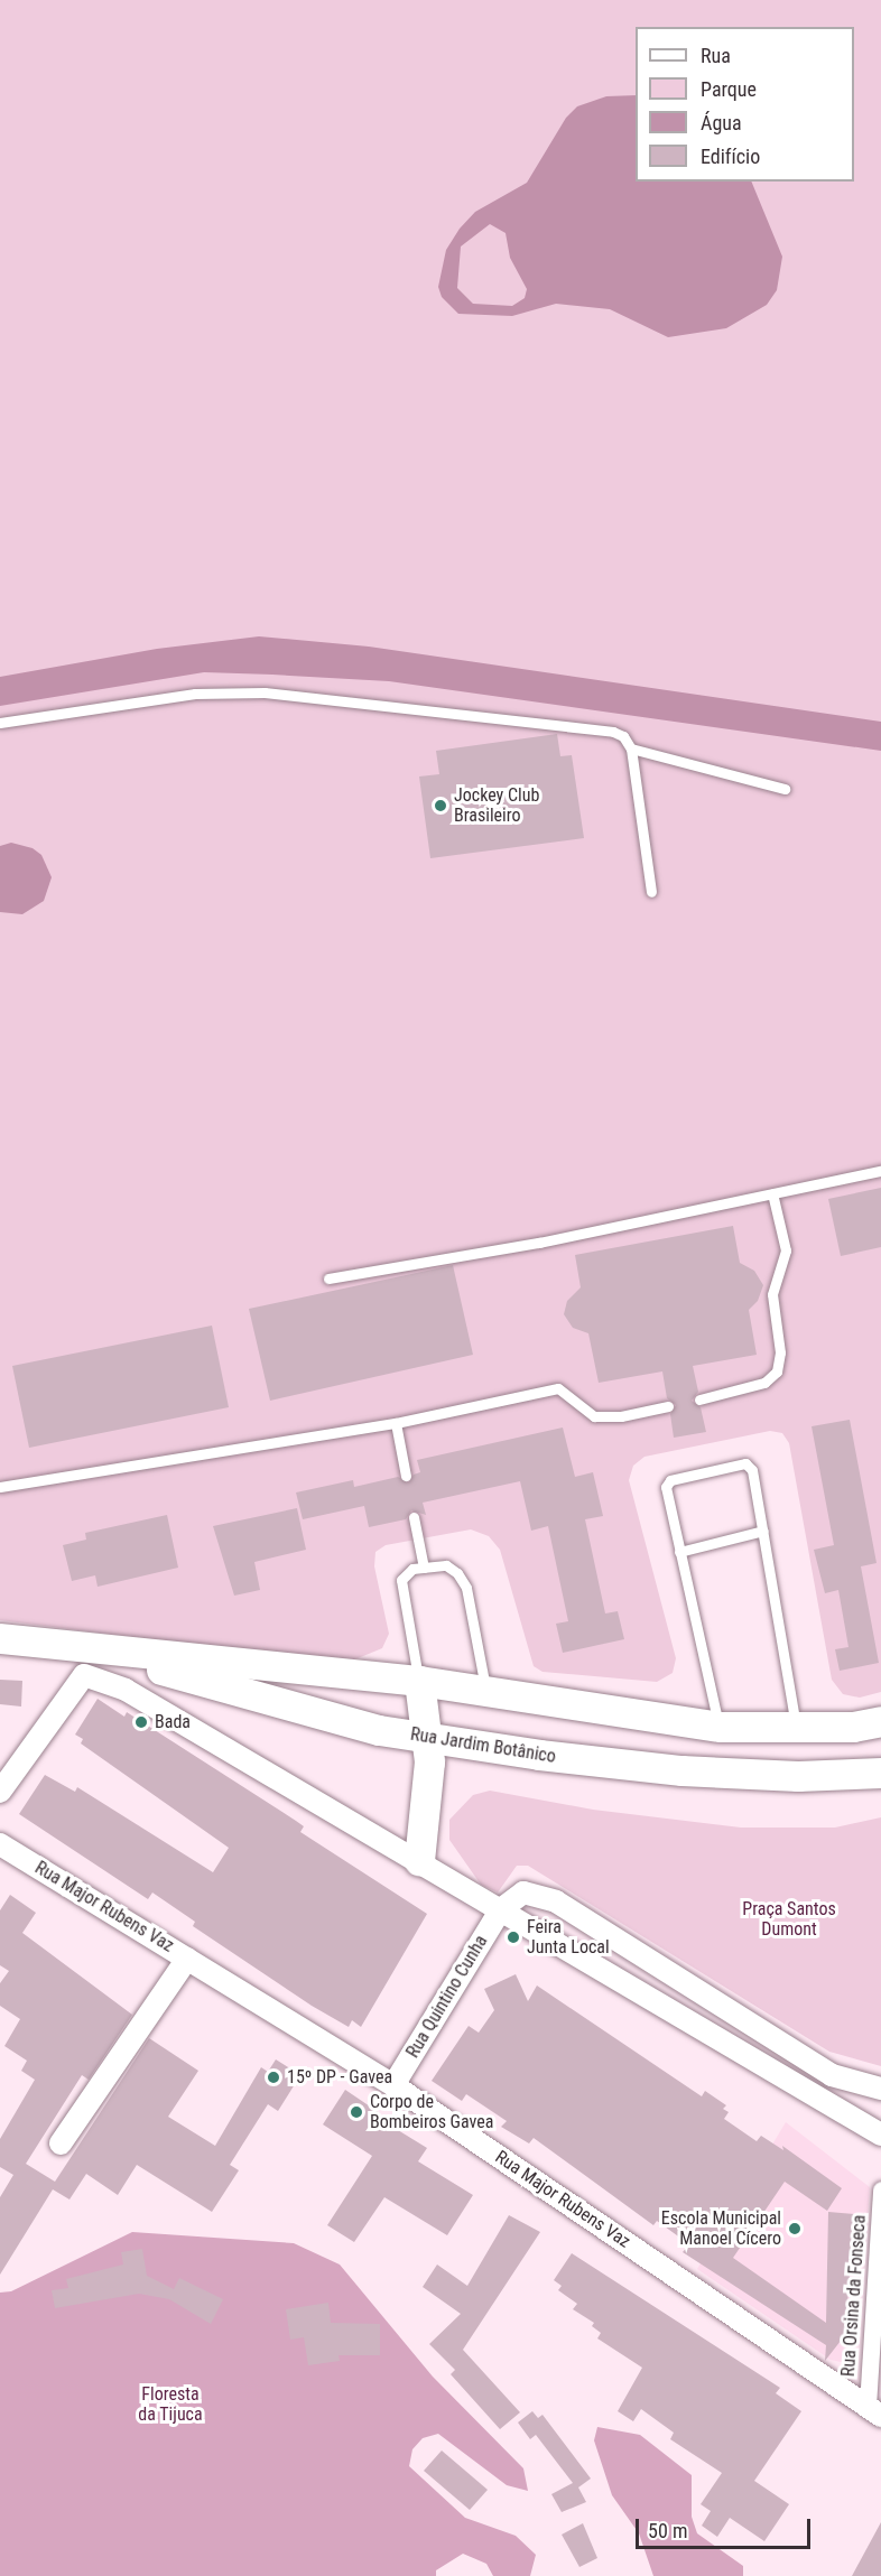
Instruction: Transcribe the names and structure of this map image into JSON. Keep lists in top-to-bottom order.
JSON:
{
  "streets": {
    "main road": ["Rua Jardim Botânico"],
    "street": ["Rua Major Rubens Vaz", "Rua Quintino Cunha", "Rua Orsina da Fonseca"]
  },
  "crossings": [
    ["Rua Major Rubens Vaz", "Rua Quintino Cunha"],
    ["Rua Major Rubens Vaz", "Rua Orsina da Fonseca"]
  ],
  "parks": ["Praça Santos Dumont", "Floresta da Tijuca"],
  "places": [
    "Jockey Club Brasileiro",
    "Bada",
    "Feira Junta Local",
    "15º DP - Gavea",
    "Corpo de Bombeiros Gavea",
    "Escola Municipal Manoel Cícero"
  ],
  "legend": [
    "Rua",
    "Parque",
    "Água",
    "Edifício"
  ],
  "scale_bar": "50 m"
}
